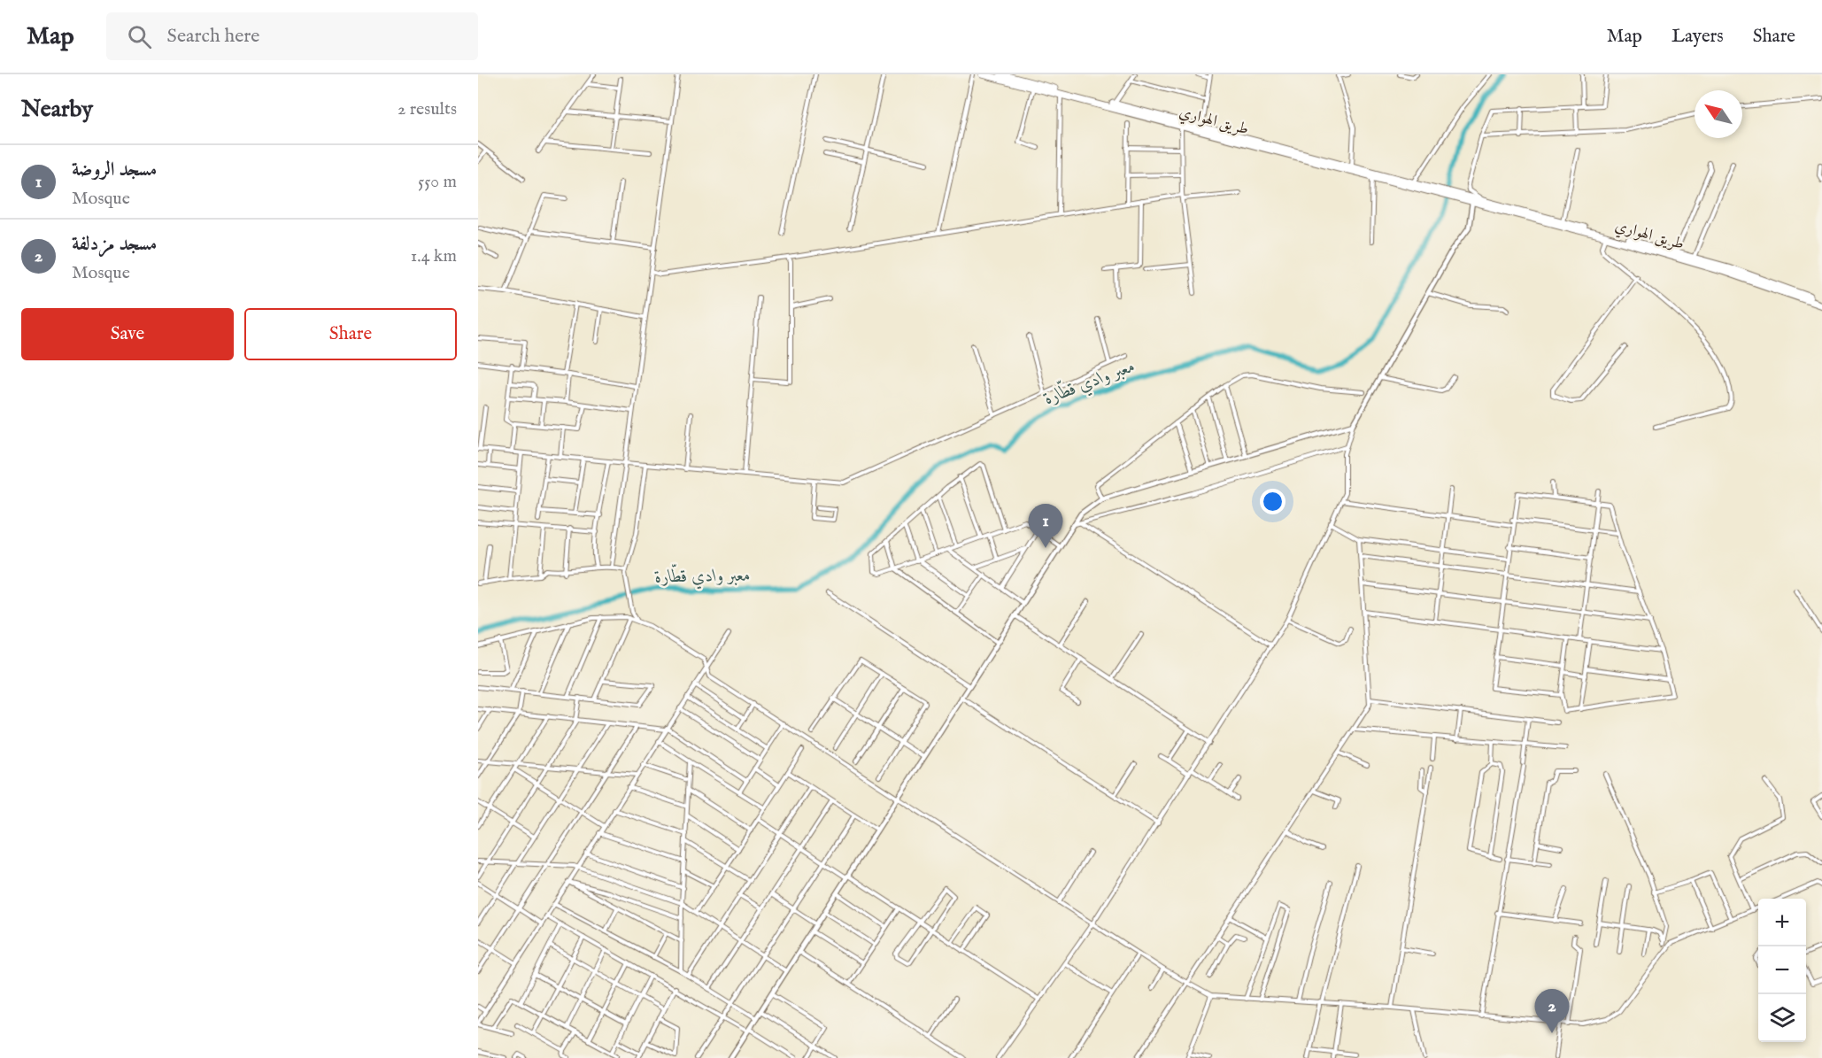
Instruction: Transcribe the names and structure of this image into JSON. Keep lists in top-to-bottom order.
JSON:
{
  "streets": {
    "highway": ["طريق الهواري"]
  },
  "water": ["معبر وادي قطّارة"],
  "north": "top left",
  "page": {
    "header": "Map",
    "search": "Search here",
    "nav": ["Map", "Layers", "Share"],
    "heading": ["Nearby", "2 results"],
    "list": [
      {
        "mark": "1",
        "name": "مسجد الروضة",
        "note": "Mosque",
        "value": "550 m"
      },
      {
        "mark": "2",
        "name": "مسجد مزدلفة",
        "note": "Mosque",
        "value": "1.4 km"
      }
    ],
    "buttons": ["Save", "Share"],
    "pins": ["1", "2"],
    "map_buttons": ["+", "−"]
  }
}
